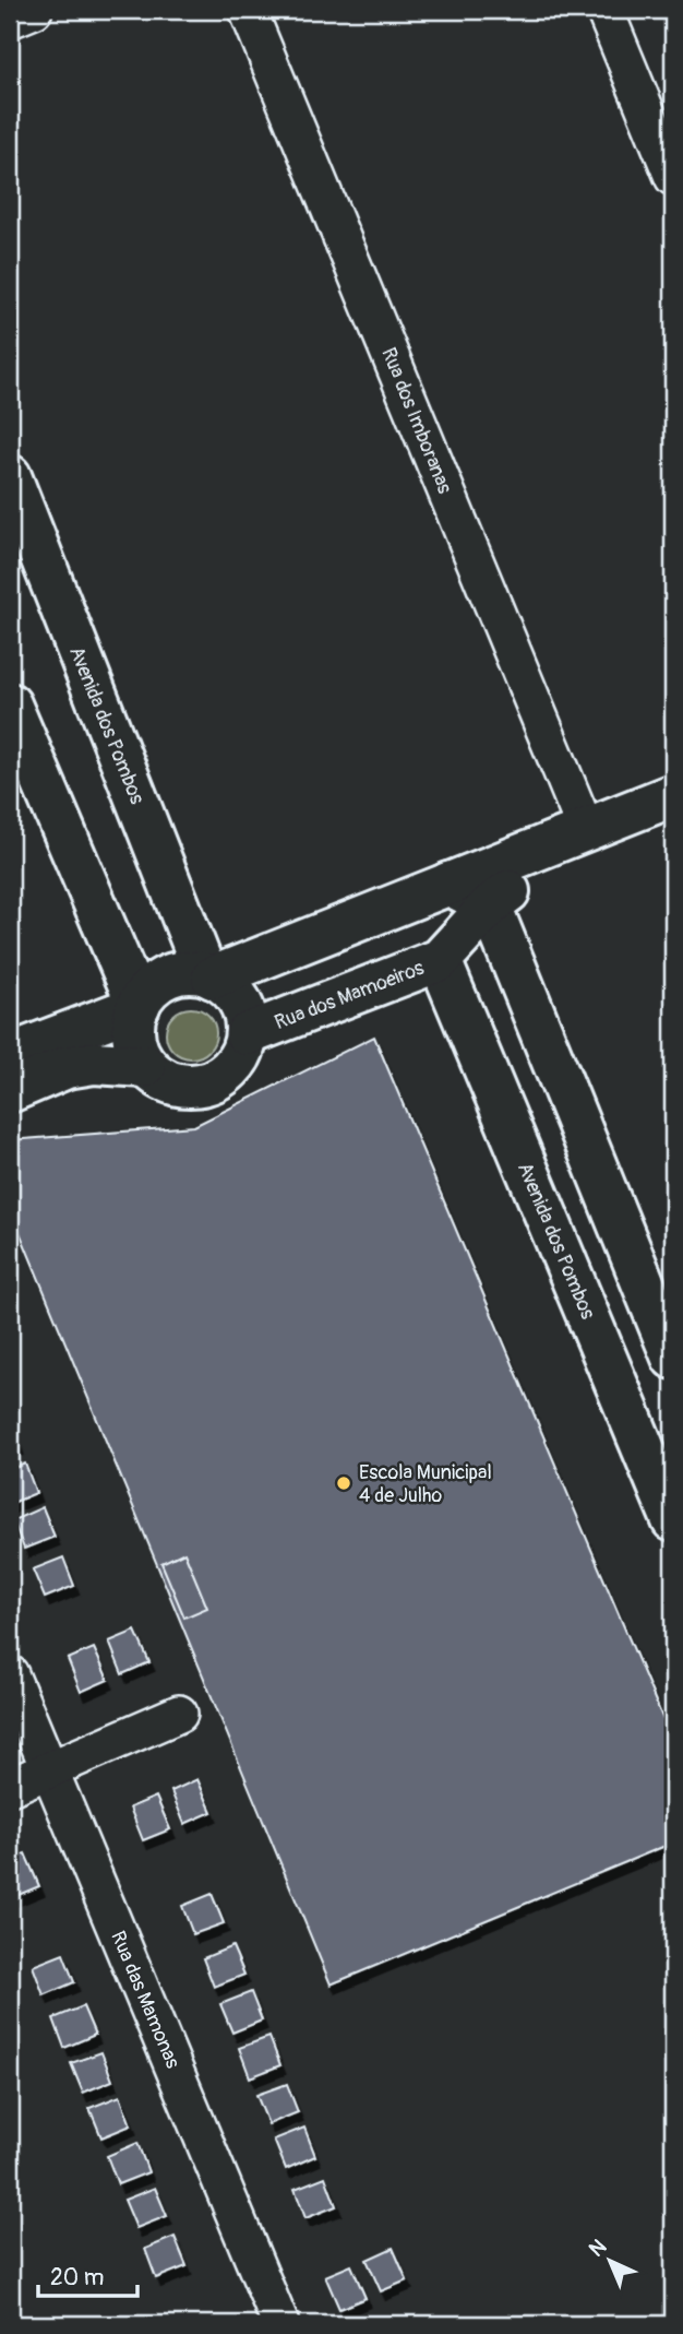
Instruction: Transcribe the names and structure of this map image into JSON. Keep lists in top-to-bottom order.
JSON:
{
  "streets": {
    "street": [
      "Rua dos Imboranas",
      "Avenida dos Pombos",
      "Rua dos Mamoeiros",
      "Rua das Mamonas"
    ]
  },
  "crossings": [
    ["Rua dos Imboranas", "Rua dos Mamoeiros"],
    ["Avenida dos Pombos", "Rua dos Mamoeiros"]
  ],
  "places": ["Escola Municipal 4 de Julho"],
  "scale_bar": "20 m",
  "north": "top left"
}
